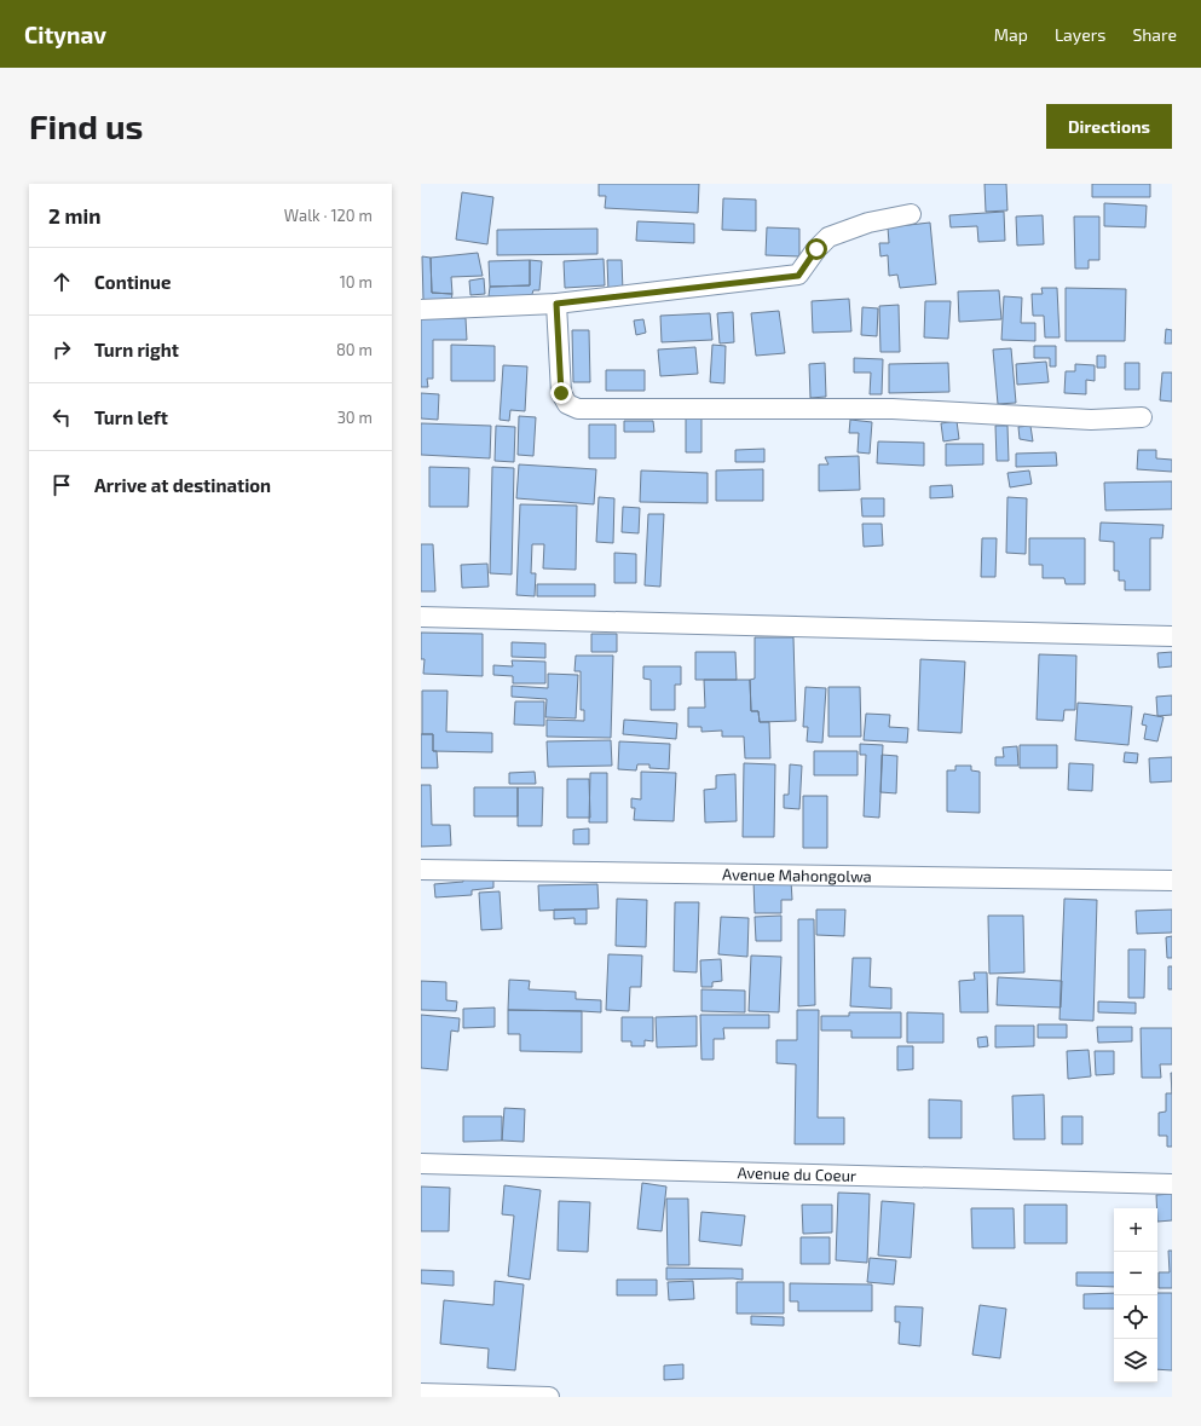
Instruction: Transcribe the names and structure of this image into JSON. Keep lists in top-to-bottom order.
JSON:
{
  "streets": {
    "street": ["Avenue Mahongolwa", "Avenue du Coeur"]
  },
  "page": {
    "header": "Citynav",
    "nav": ["Map", "Layers", "Share"],
    "buttons": "Directions",
    "title": "Find us",
    "heading": ["2 min", "Walk · 120 m"],
    "list": [
      ["Continue", "10 m"],
      ["Turn right", "80 m"],
      ["Turn left", "30 m"],
      "Arrive at destination"
    ],
    "map_buttons": ["+", "−"]
  }
}
